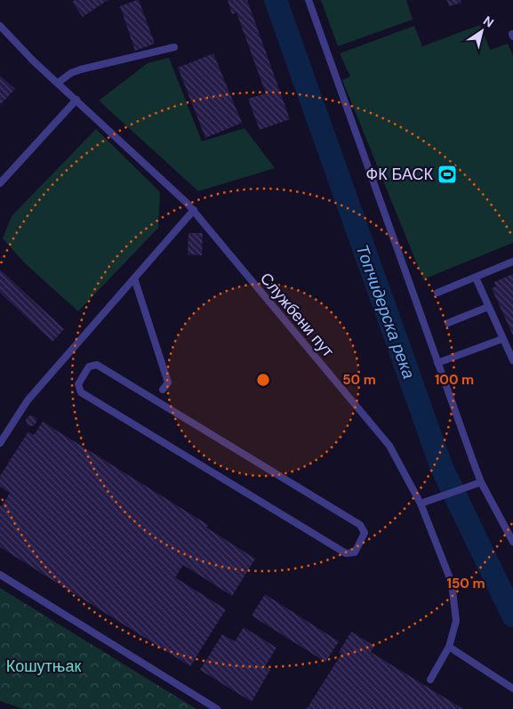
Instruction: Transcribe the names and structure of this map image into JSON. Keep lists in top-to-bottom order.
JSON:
{
  "streets": {
    "lane": ["Службени пут"]
  },
  "water": ["Топчидерска река"],
  "parks": ["Кошутњак"],
  "places": {
    "sports": ["ФК БАСК"]
  },
  "north": "top right",
  "rings": ["50 m", "100 m", "150 m"]
}
